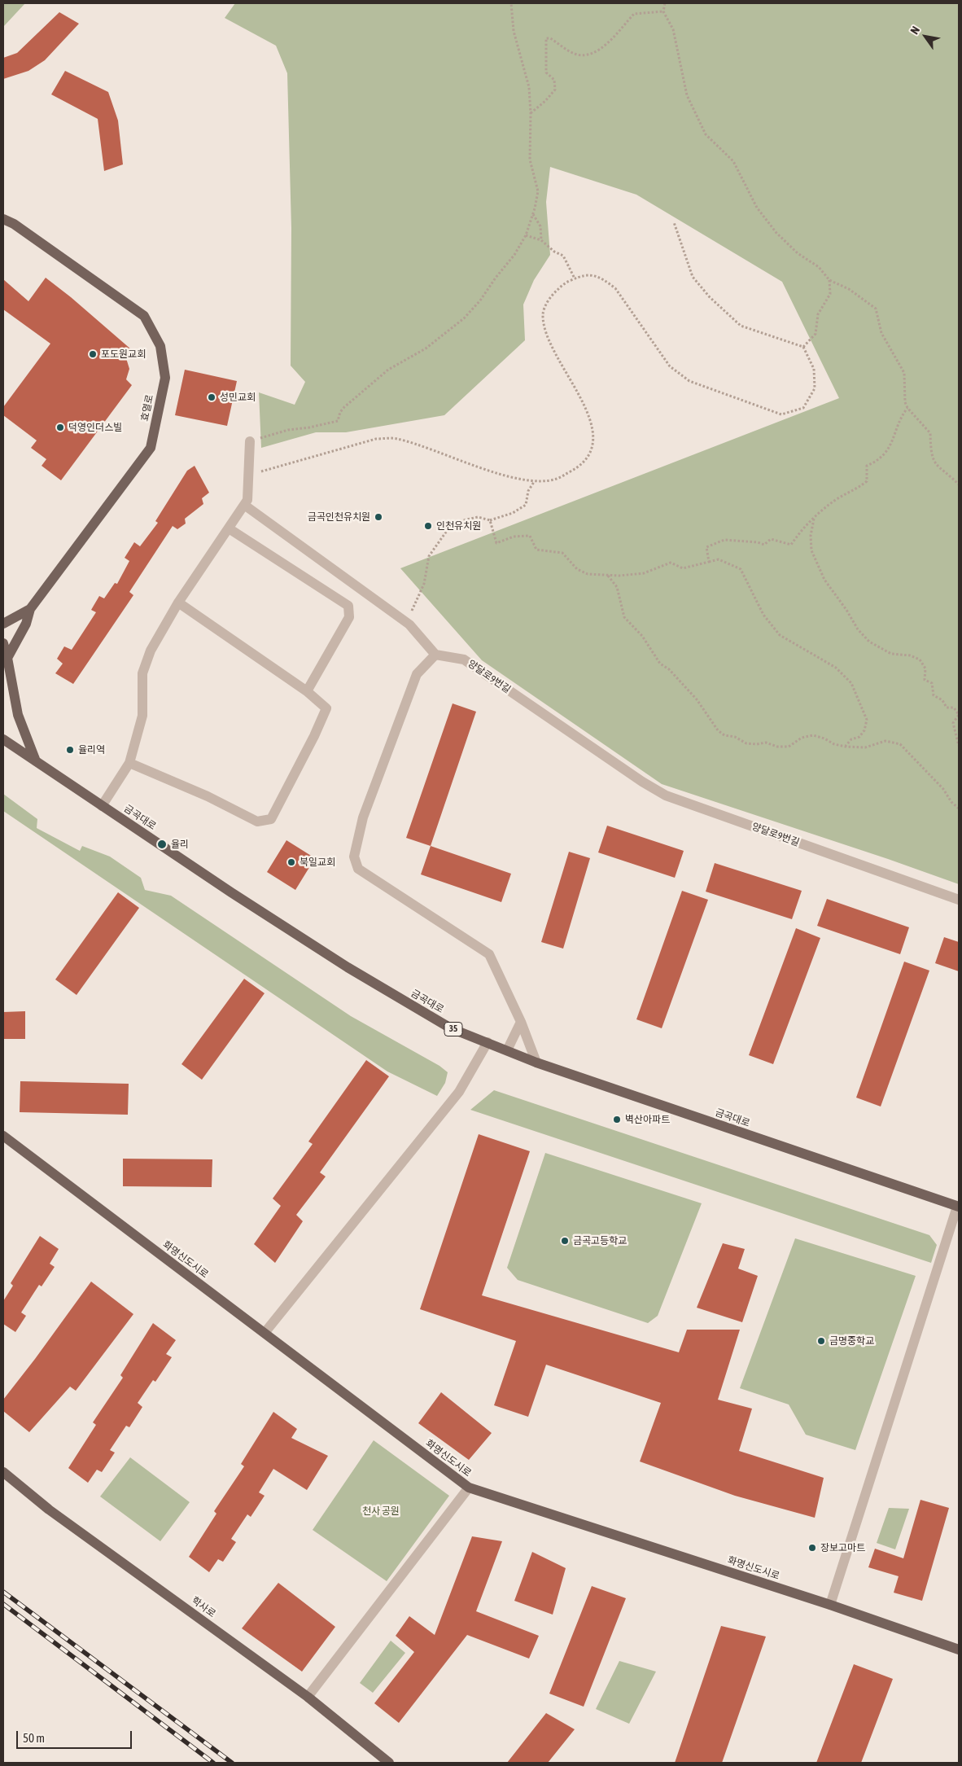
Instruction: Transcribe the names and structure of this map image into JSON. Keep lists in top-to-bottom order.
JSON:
{
  "streets": {
    "main road": [
      "효열로",
      "금곡대로",
      "35",
      "화명신도시로",
      "학사로"
    ],
    "street": ["양달로9번길"]
  },
  "parks": ["천사 공원"],
  "places": [
    "포도원교회",
    "성민교회",
    "덕영인더스빌",
    "금곡인천유치원",
    "인천유치원",
    "율리역",
    "율리",
    "북일교회",
    "벽산아파트",
    "금곡고등학교",
    "금명중학교",
    "장보고마트"
  ],
  "scale_bar": "50 m",
  "north": "top left"
}
